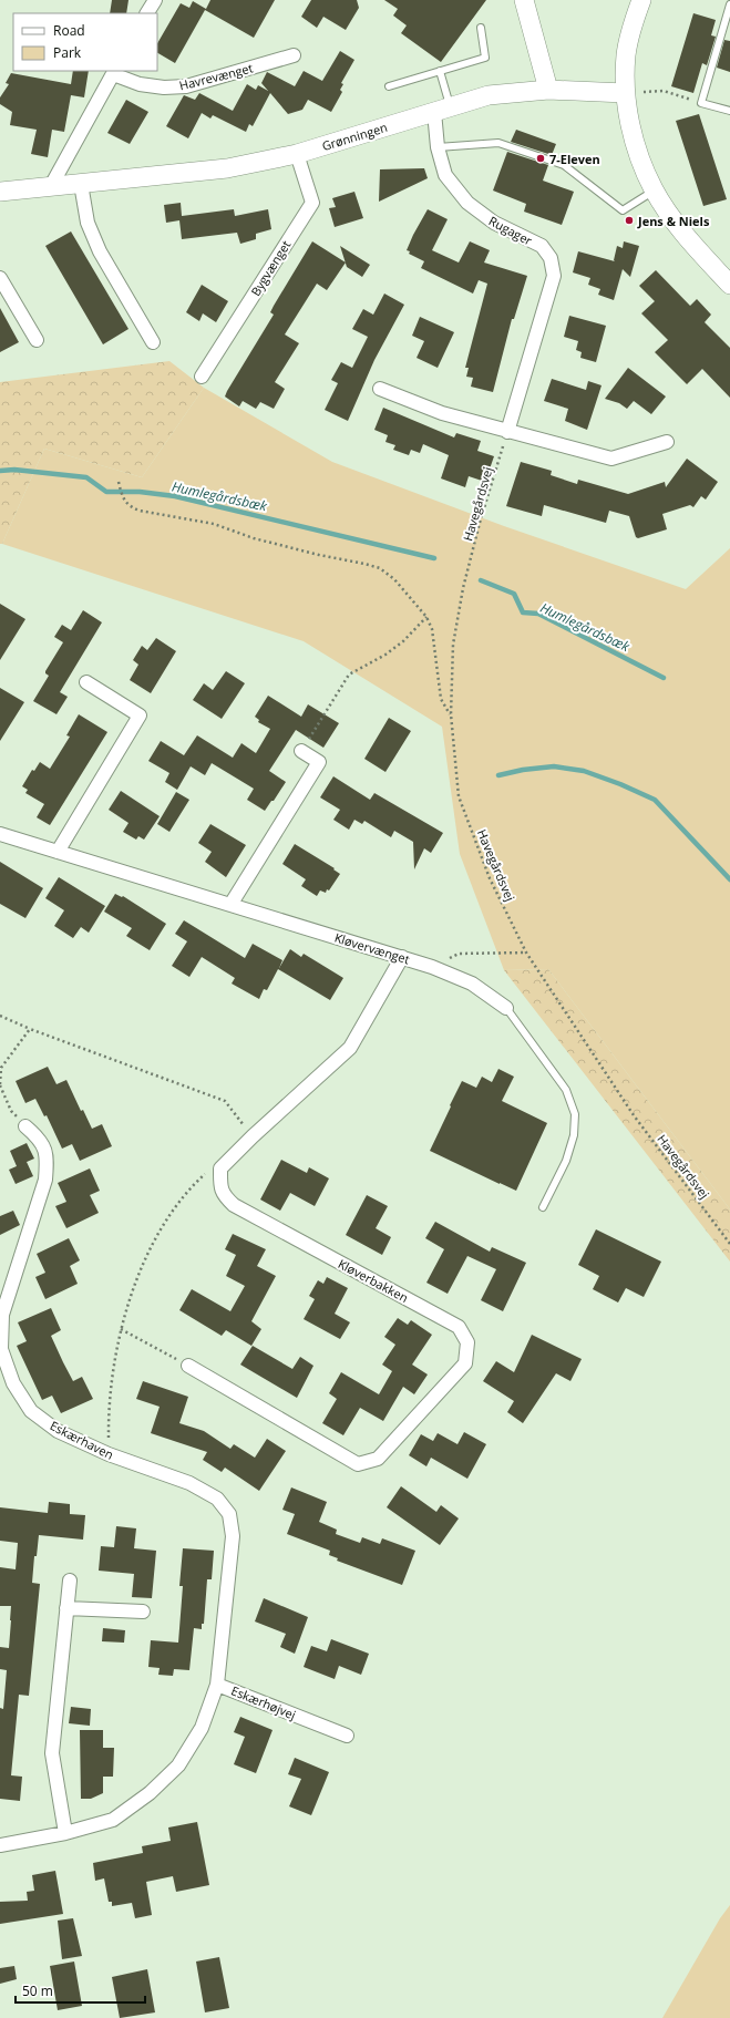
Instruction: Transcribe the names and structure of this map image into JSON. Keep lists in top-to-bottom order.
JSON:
{
  "streets": {
    "street": [
      "Havrevænget",
      "Grønningen",
      "Rugager",
      "Bygvænget",
      "Kløvervænget",
      "Kløverbakken",
      "Eskærhaven",
      "Eskærhøjvej"
    ],
    "path": ["Havegårdsvej"]
  },
  "crossings": [
    ["Havrevænget", "Grønningen"],
    ["Grønningen", "Rugager"],
    ["Grønningen", "Bygvænget"],
    ["Rugager", "Havegårdsvej"],
    ["Eskærhaven", "Eskærhøjvej"]
  ],
  "water": ["Humlegårdsbæk"],
  "places": ["7-Eleven", "Jens & Niels"],
  "legend": ["Road", "Park"],
  "scale_bar": "50 m"
}
